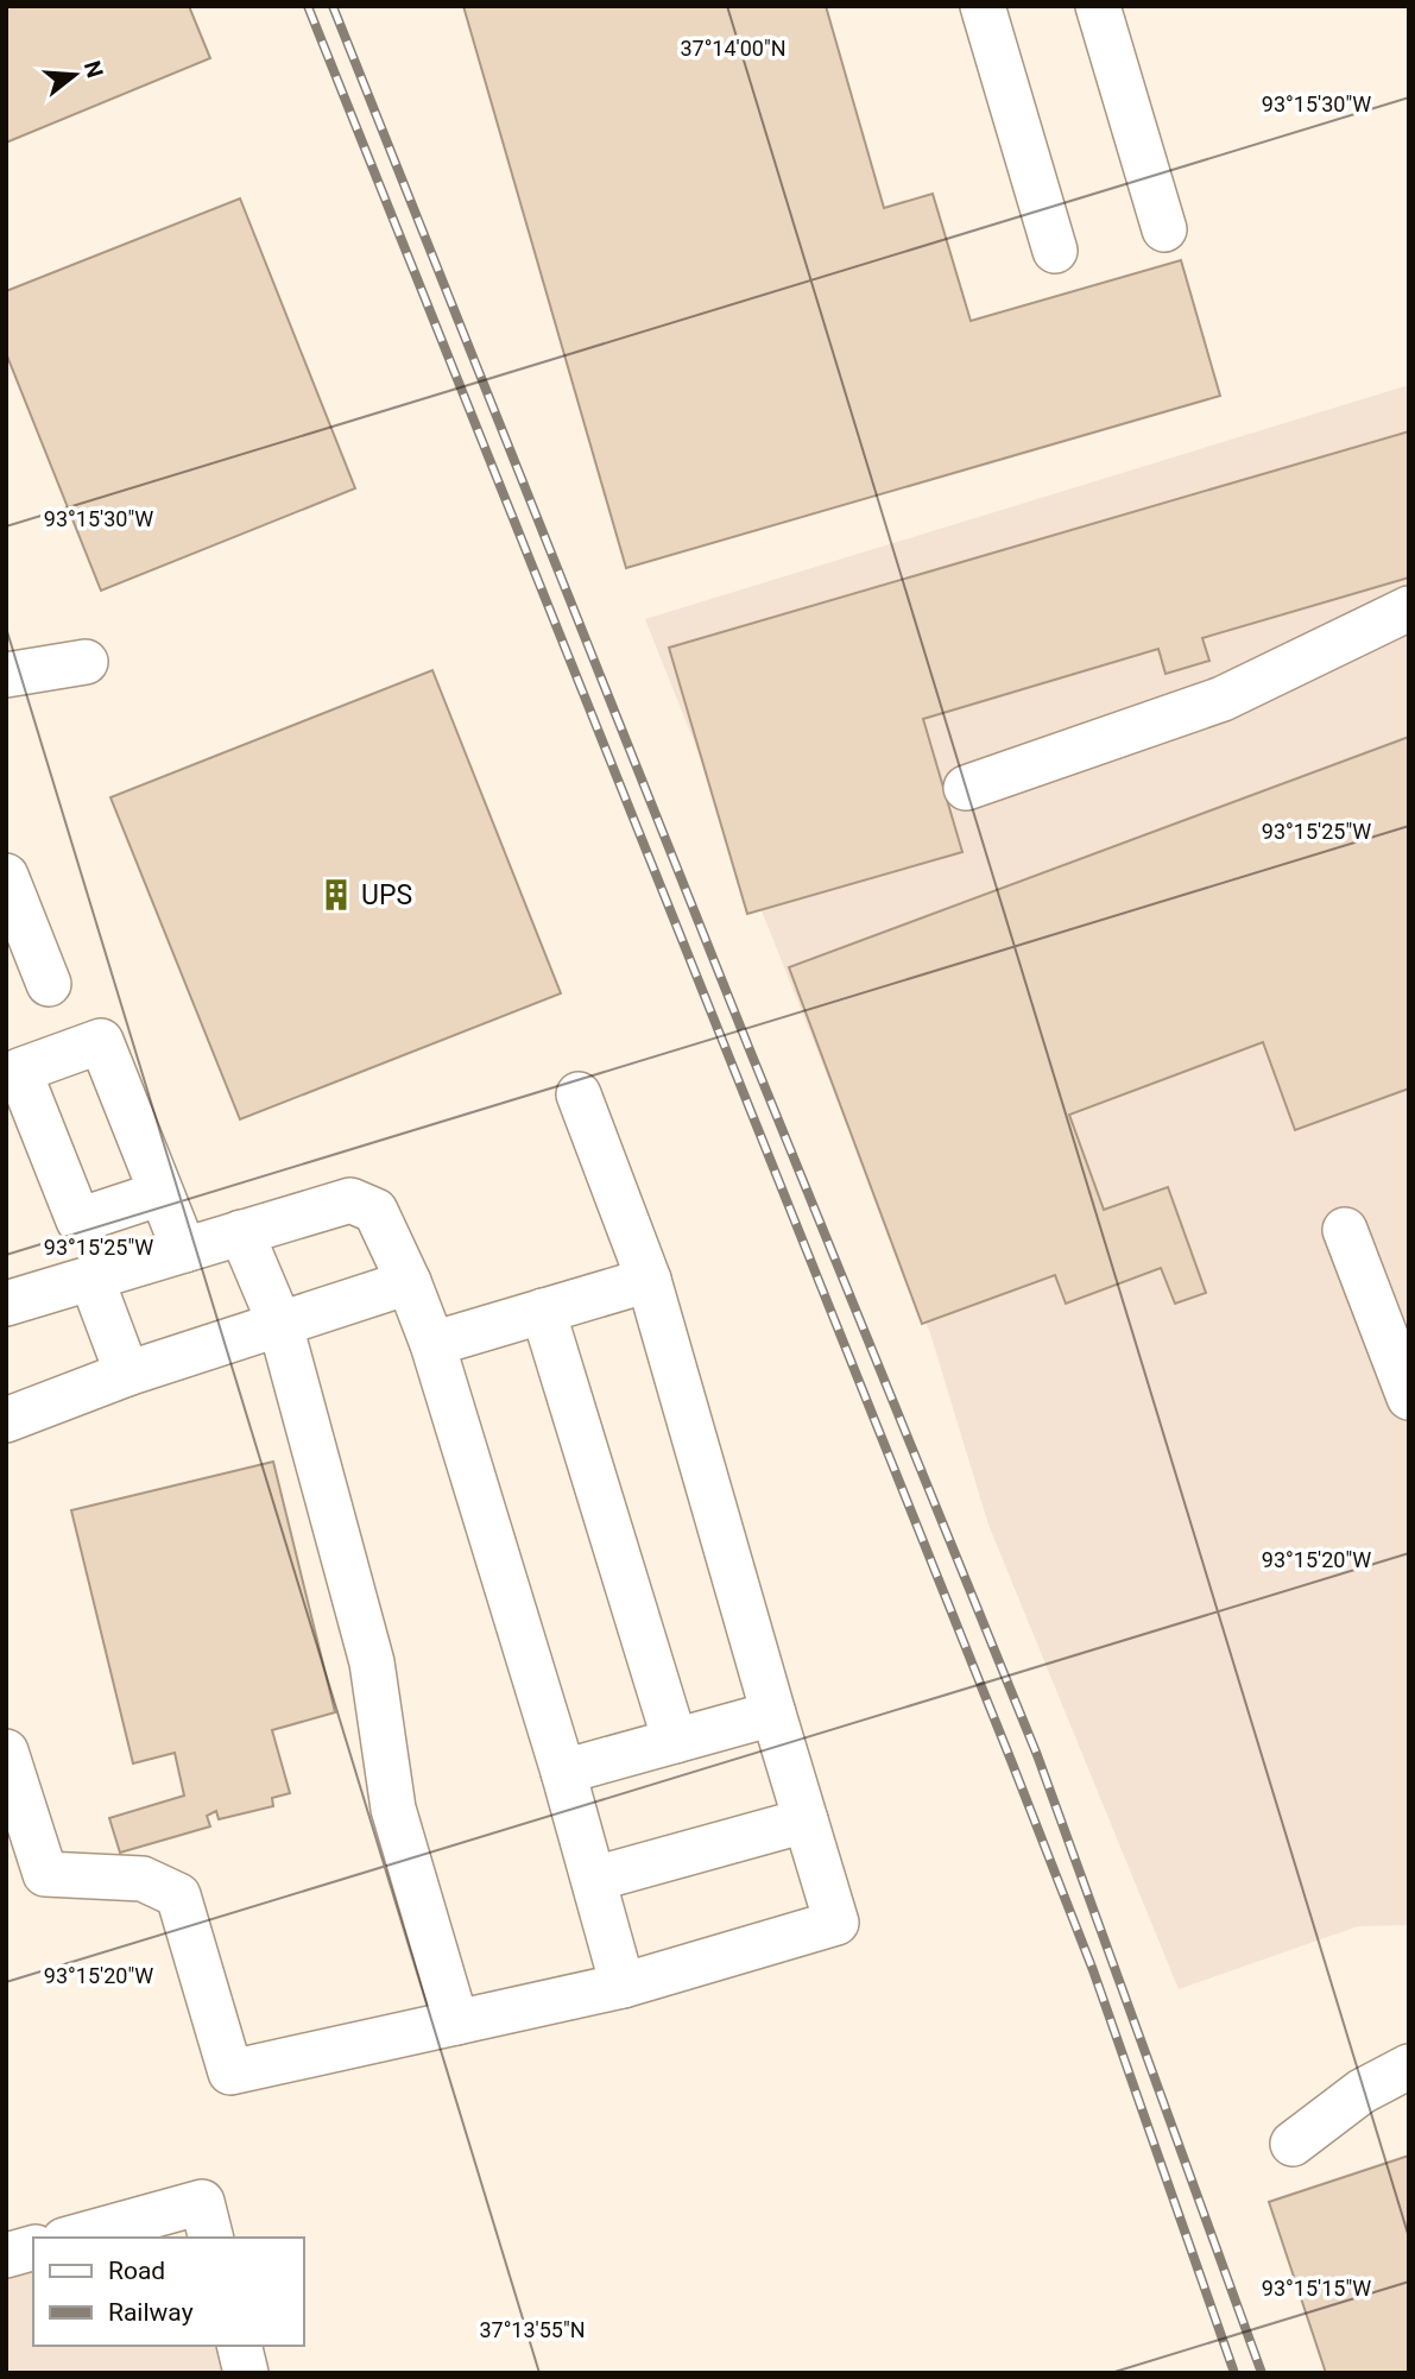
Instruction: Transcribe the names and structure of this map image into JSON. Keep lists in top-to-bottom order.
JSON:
{
  "places": {
    "building": ["UPS"]
  },
  "legend": ["Road", "Railway"],
  "north": "right",
  "coordinates": [
    "37°14'00\"N",
    "93°15'30\"W",
    "93°15'25\"W",
    "93°15'20\"W",
    "93°15'15\"W",
    "37°13'55\"N"
  ]
}
